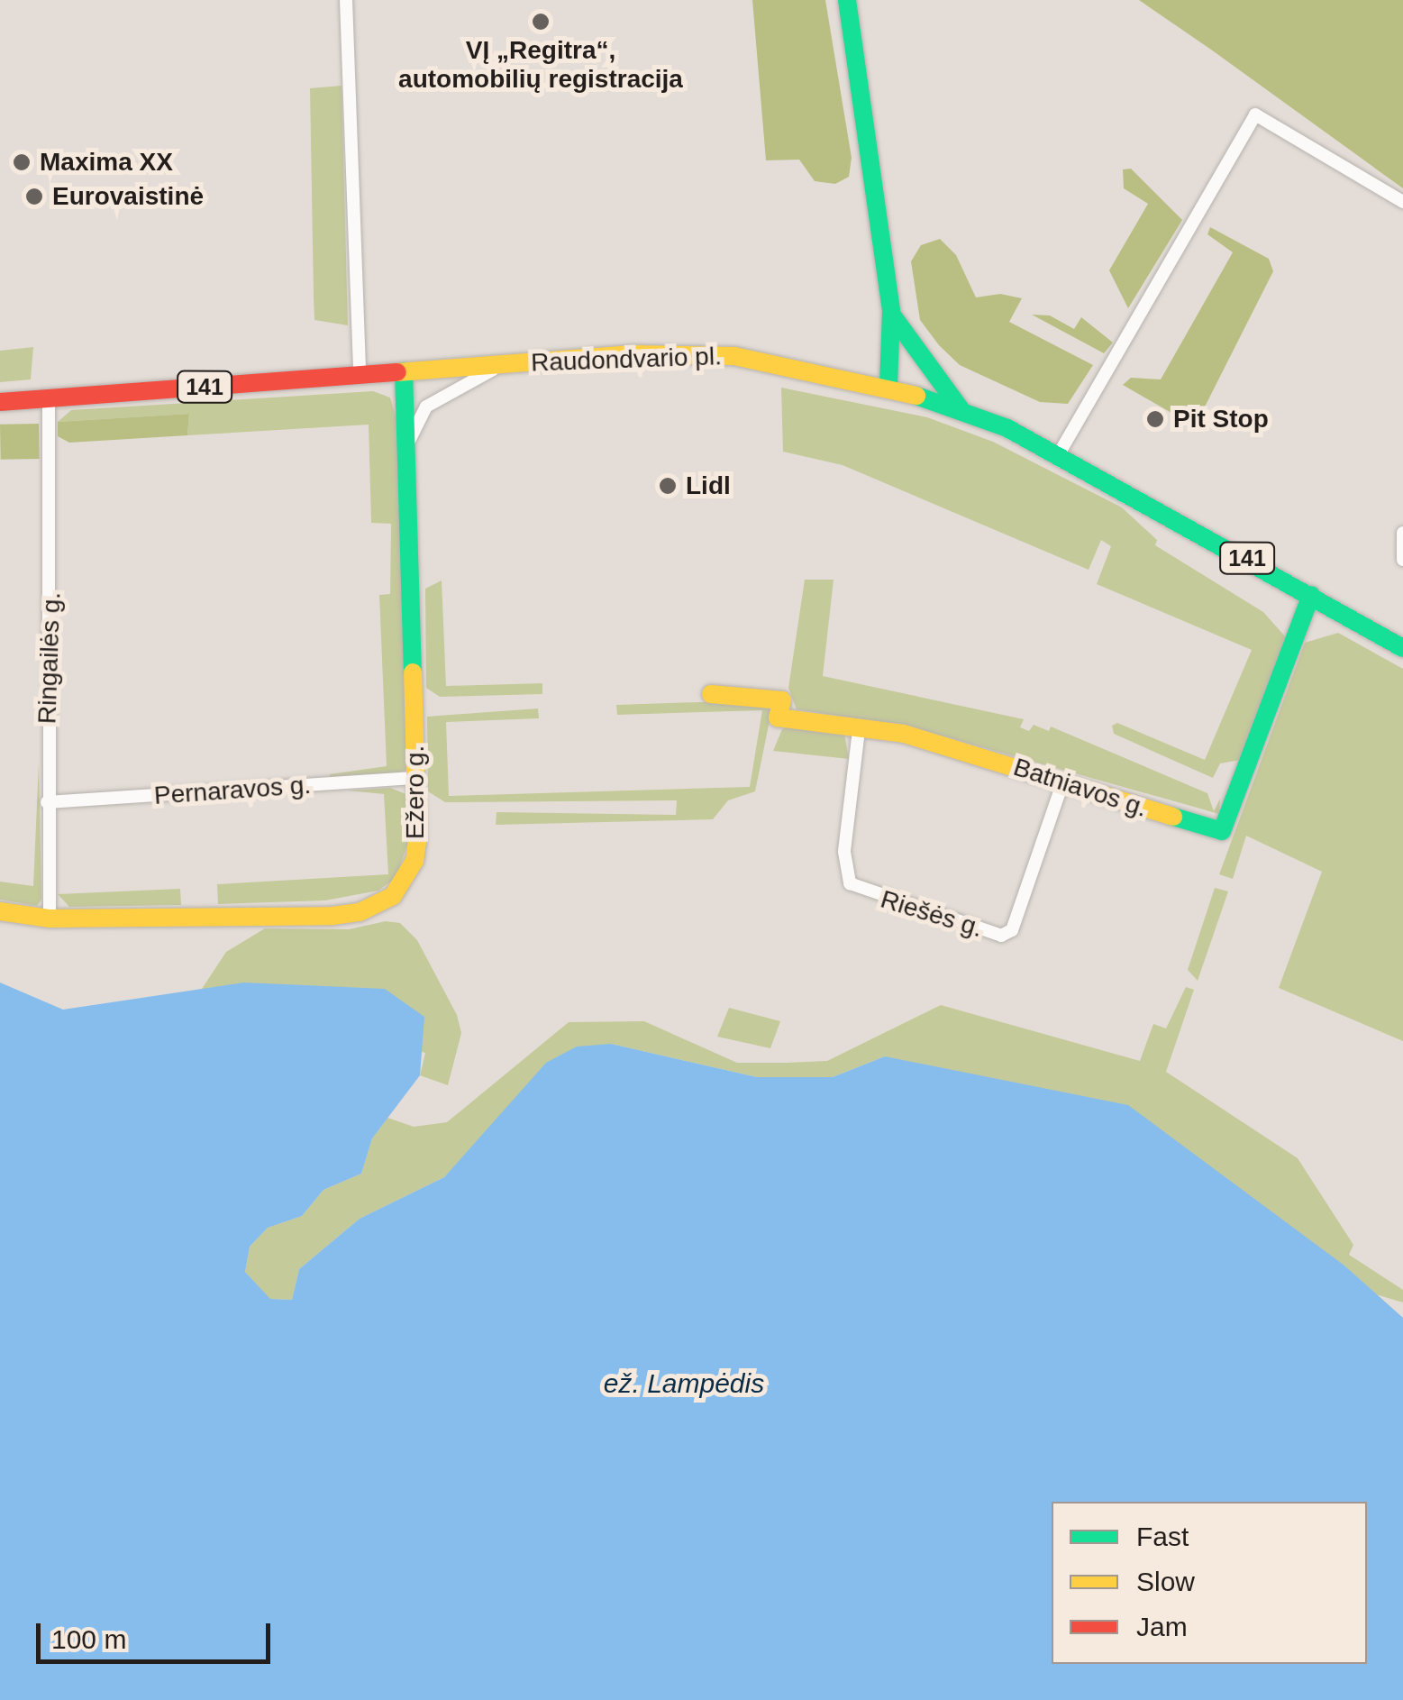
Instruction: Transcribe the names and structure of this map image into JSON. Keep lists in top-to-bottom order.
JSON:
{
  "streets": {
    "main road": [
      "Raudondvario pl.",
      "141",
      "Batniavos g.",
      "Ežero g."
    ],
    "street": ["Ringailės g.", "Pernaravos g.", "Riešės g."]
  },
  "crossings": [
    ["Raudondvario pl.", "Ringailės g."],
    ["Raudondvario pl.", "Batniavos g."],
    ["Raudondvario pl.", "Ežero g."],
    ["Ringailės g.", "Pernaravos g."],
    ["Ringailės g.", "Ežero g."],
    ["Batniavos g.", "Riešės g."],
    ["Pernaravos g.", "Ežero g."]
  ],
  "water": ["ež. Lampėdis"],
  "places": [
    "VĮ „Regitra“, automobilių registracija",
    "Maxima XX",
    "Eurovaistinė",
    "Pit Stop",
    "Lidl"
  ],
  "legend": ["Fast", "Slow", "Jam"],
  "scale_bar": "100 m"
}
